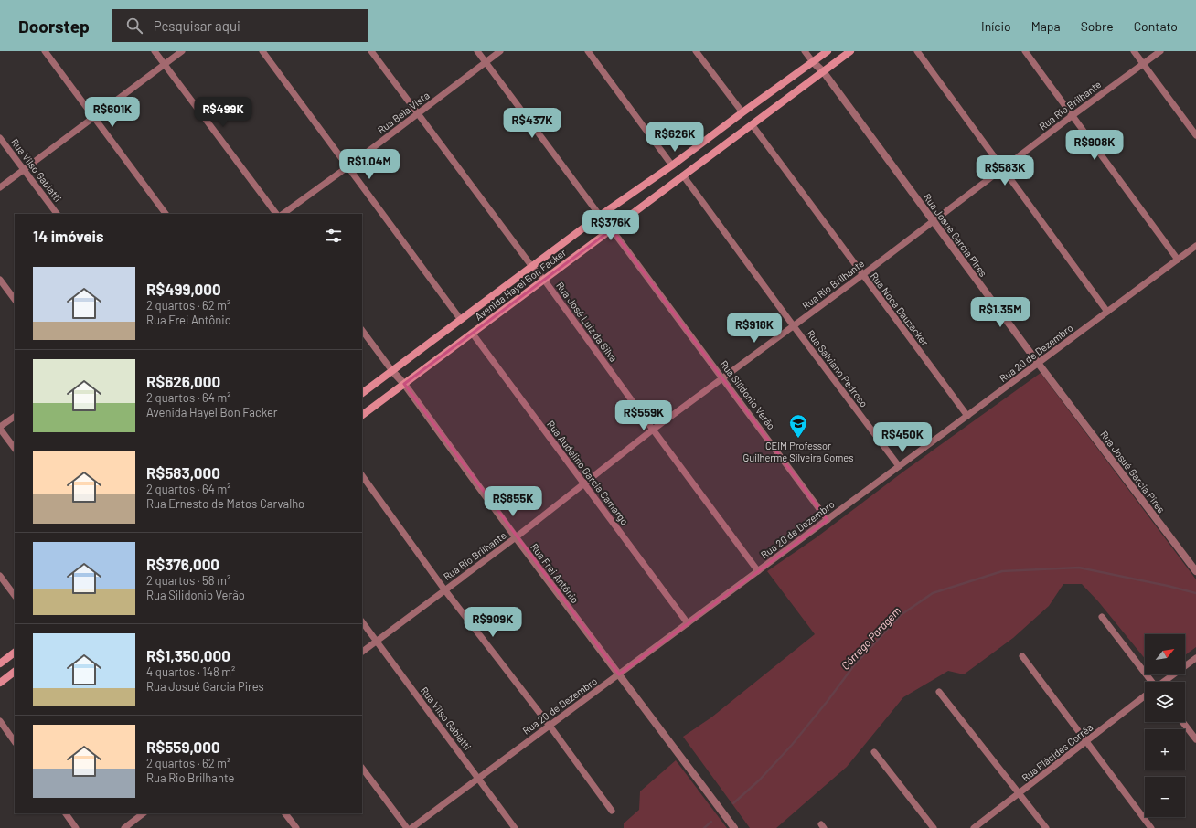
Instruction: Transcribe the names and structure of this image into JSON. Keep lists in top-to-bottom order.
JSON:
{
  "streets": {
    "main road": ["Avenida Hayel Bon Facker"],
    "street": [
      "Rua Rio Brilhante",
      "Rua Bela Vista",
      "Rua Vilso Gabiatti",
      "Rua Josué Garcia Pires",
      "Rua Noca Dauzacker",
      "Rua José Luiz da Silva",
      "Rua 20 de Dezembro",
      "Rua Salviano Pedroso",
      "Rua Silidonio Verão",
      "Rua Audelino Garcia Camargo",
      "Rua Frei Antônio",
      "Rua Plácides Corrêa"
    ]
  },
  "crossings": [
    ["Rua Rio Brilhante", "Rua Vilso Gabiatti"],
    ["Rua Rio Brilhante", "Rua Josué Garcia Pires"],
    ["Rua Rio Brilhante", "Rua Noca Dauzacker"],
    ["Rua Rio Brilhante", "Rua José Luiz da Silva"],
    ["Rua Rio Brilhante", "Rua Salviano Pedroso"],
    ["Rua Rio Brilhante", "Rua Silidonio Verão"],
    ["Rua Rio Brilhante", "Rua Audelino Garcia Camargo"],
    ["Rua Rio Brilhante", "Rua Frei Antônio"],
    ["Rua Bela Vista", "Rua José Luiz da Silva"],
    ["Rua Vilso Gabiatti", "Rua 20 de Dezembro"],
    ["Rua Josué Garcia Pires", "Avenida Hayel Bon Facker"],
    ["Rua Josué Garcia Pires", "Rua 20 de Dezembro"],
    ["Avenida Hayel Bon Facker", "Rua Noca Dauzacker"],
    ["Avenida Hayel Bon Facker", "Rua José Luiz da Silva"],
    ["Avenida Hayel Bon Facker", "Rua Salviano Pedroso"],
    ["Avenida Hayel Bon Facker", "Rua Silidonio Verão"],
    ["Avenida Hayel Bon Facker", "Rua Audelino Garcia Camargo"],
    ["Avenida Hayel Bon Facker", "Rua Frei Antônio"],
    ["Rua Noca Dauzacker", "Rua 20 de Dezembro"],
    ["Rua José Luiz da Silva", "Rua 20 de Dezembro"],
    ["Rua 20 de Dezembro", "Rua Salviano Pedroso"],
    ["Rua 20 de Dezembro", "Rua Silidonio Verão"],
    ["Rua 20 de Dezembro", "Rua Audelino Garcia Camargo"],
    ["Rua 20 de Dezembro", "Rua Frei Antônio"]
  ],
  "water": ["Córrego Paragem"],
  "places": {
    "school or university": ["CEIM Professor Guilherme Silveira Gomes"]
  },
  "north": "top right",
  "page": {
    "header": "Doorstep",
    "search": "Pesquisar aqui",
    "nav": [
      "Início",
      "Mapa",
      "Sobre",
      "Contato"
    ],
    "price": [
      "R$601K",
      "R$499K",
      "R$437K",
      "R$626K",
      "R$908K",
      "R$1.04M",
      "R$583K",
      "R$376K",
      "R$1.35M",
      "R$918K",
      "R$559K",
      "R$450K",
      "R$855K",
      "R$909K"
    ],
    "heading": "14 imóveis",
    "list": [
      {
        "name": "R$499,000",
        "note": "2 quartos · 62 m² · Rua Frei Antônio"
      },
      {
        "name": "R$626,000",
        "note": "2 quartos · 64 m² · Avenida Hayel Bon Facker"
      },
      {
        "name": "R$583,000",
        "note": "2 quartos · 64 m² · Rua Ernesto de Matos Carvalho"
      },
      {
        "name": "R$376,000",
        "note": "2 quartos · 58 m² · Rua Silidonio Verão"
      },
      {
        "name": "R$1,350,000",
        "note": "4 quartos · 148 m² · Rua Josué Garcia Pires"
      },
      {
        "name": "R$559,000",
        "note": "2 quartos · 62 m² · Rua Rio Brilhante"
      }
    ],
    "map_buttons": ["+", "−"]
  }
}
